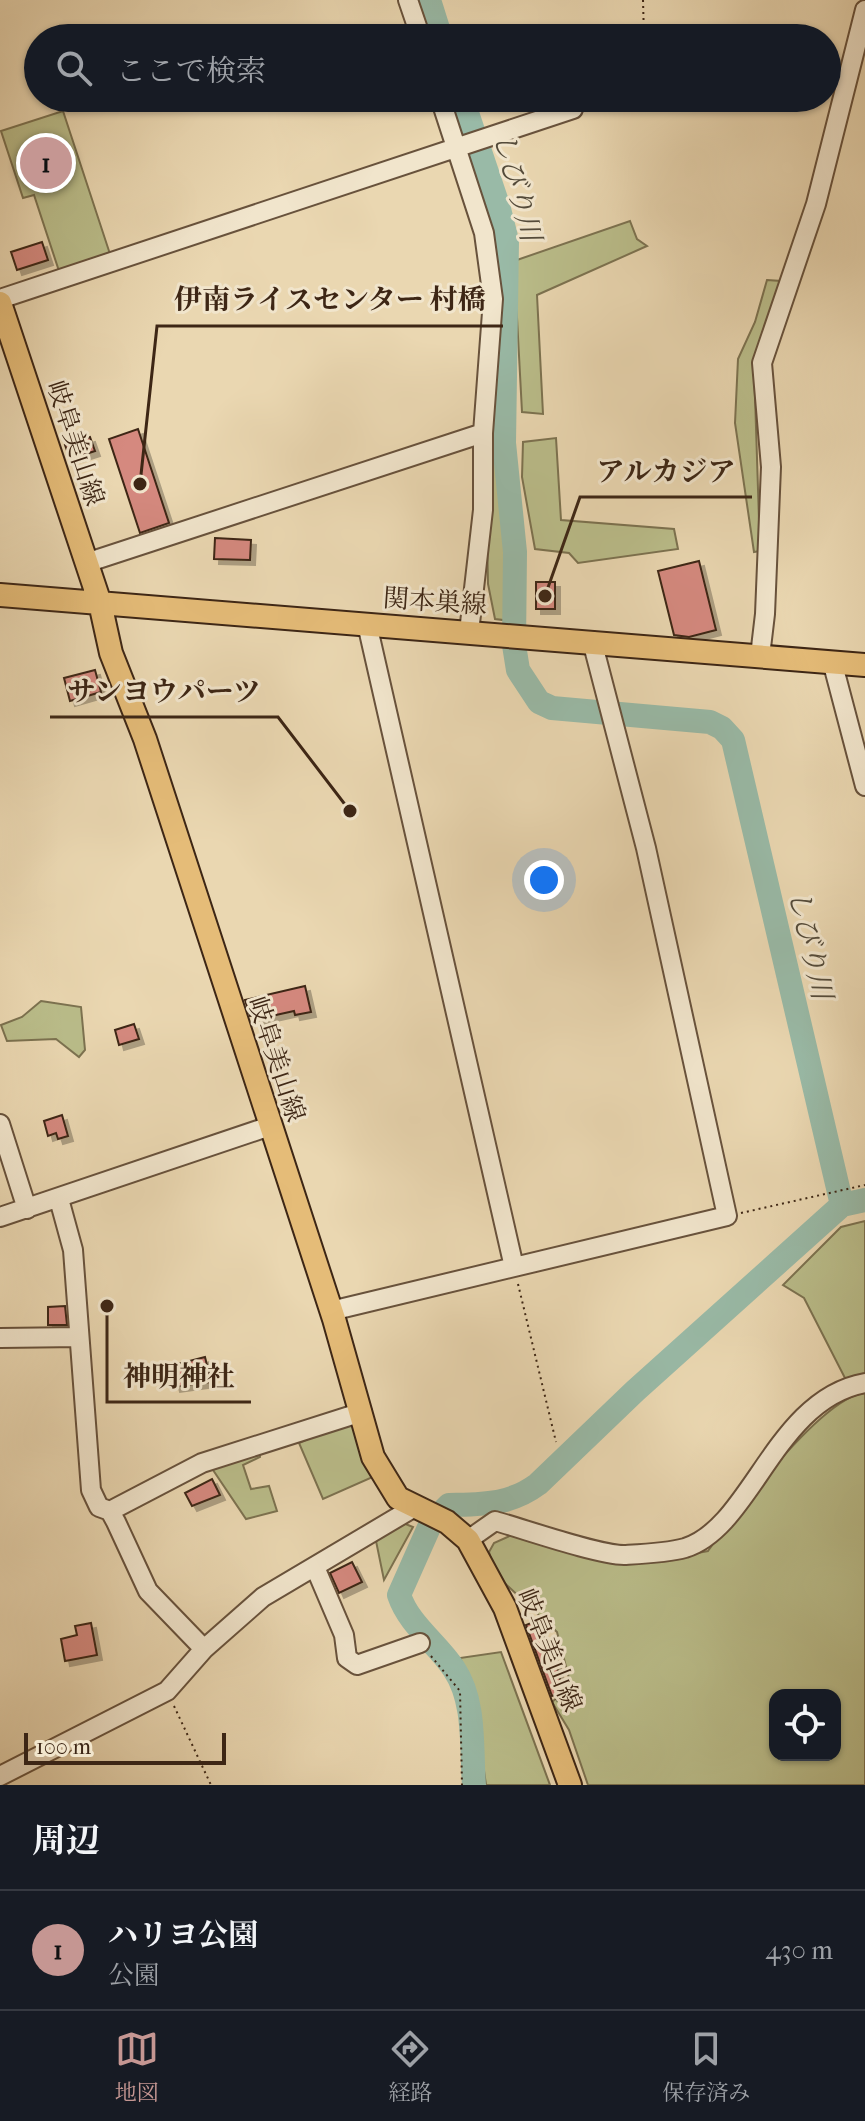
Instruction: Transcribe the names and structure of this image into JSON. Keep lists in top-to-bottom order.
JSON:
{
  "streets": {
    "main road": ["岐阜美山線", "関本巣線"]
  },
  "crossings": [
    ["岐阜美山線", "関本巣線"]
  ],
  "water": ["しびり川"],
  "places": [
    "伊南ライスセンター 村橋",
    "アルカジア",
    "サンヨウパーツ",
    "神明神社"
  ],
  "scale_bar": "100 m",
  "page": {
    "search": "ここで検索",
    "pins": "1",
    "scale": "100 m",
    "heading": "周辺",
    "list": [
      {
        "mark": "1",
        "name": "ハリヨ公園",
        "note": "公園",
        "value": "430 m"
      }
    ],
    "nav": ["地図", "経路", "保存済み"]
  }
}
